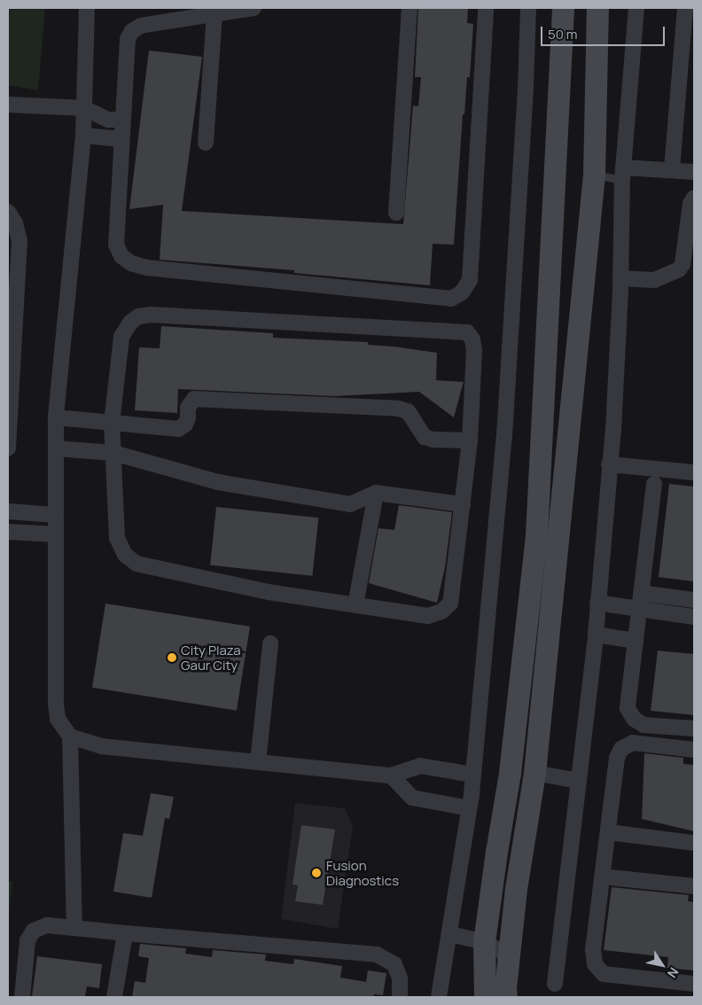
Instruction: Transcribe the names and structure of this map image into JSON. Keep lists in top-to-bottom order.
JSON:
{
  "places": ["City Plaza Gaur City", "Fusion Diagnostics"],
  "scale_bar": "50 m",
  "north": "bottom right"
}
